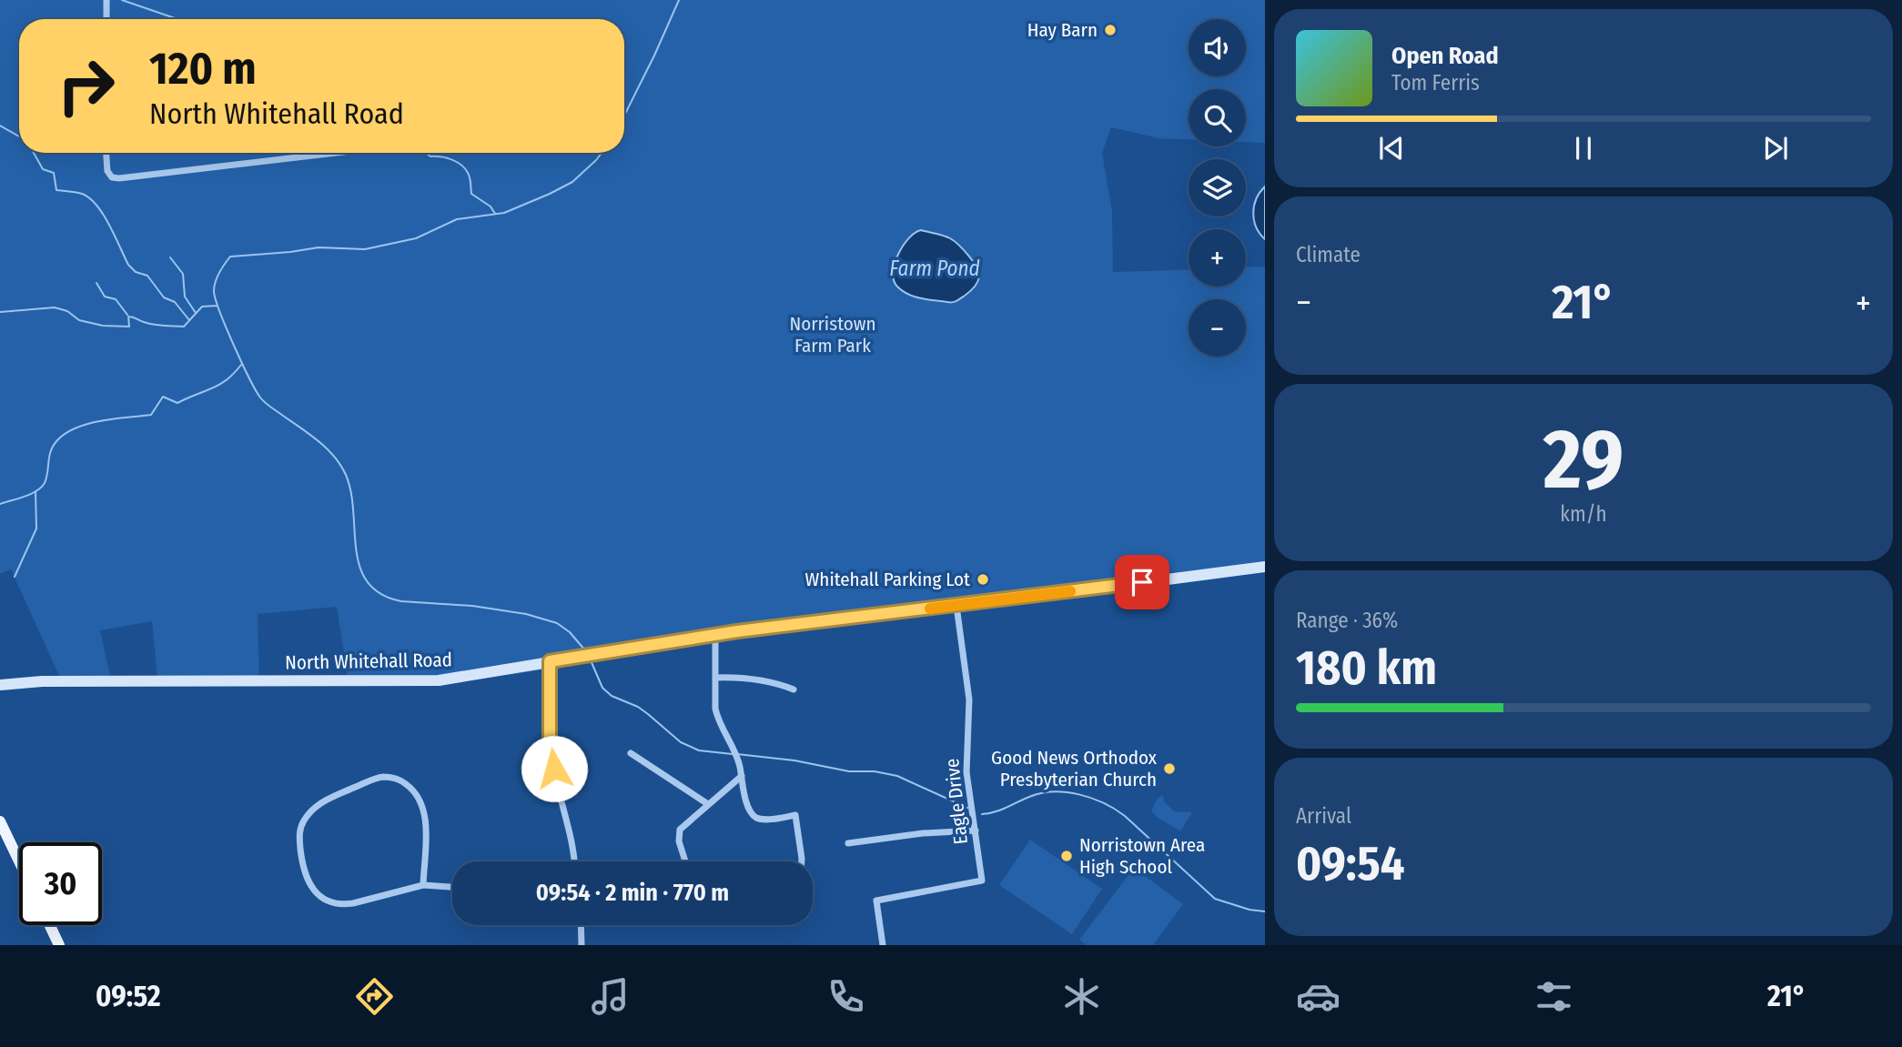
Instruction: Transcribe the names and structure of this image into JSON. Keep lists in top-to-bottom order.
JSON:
{
  "streets": {
    "main road": ["North Whitehall Road"],
    "street": ["Eagle Drive"]
  },
  "crossings": [
    ["North Whitehall Road", "Eagle Drive"]
  ],
  "water": ["Farm Pond"],
  "parks": ["Norristown Farm Park"],
  "places": [
    "Hay Barn",
    "Whitehall Parking Lot",
    "Good News Orthodox Presbyterian Church",
    "Norristown Area High School"
  ],
  "page": {
    "map_buttons": ["+", "−"],
    "turn": ["120 m", "North Whitehall Road"],
    "song": ["Open Road", "Tom Ferris"],
    "tile": [
      "Climate",
      ["29", "km/h"],
      ["Range · 36%", "180 km"],
      ["Arrival", "09:54"]
    ],
    "heat": ["−", "21°", "+"],
    "limit": "30",
    "trip": "09:54 · 2 min · 770 m",
    "tabs": ["09:52", "21°"]
  }
}
